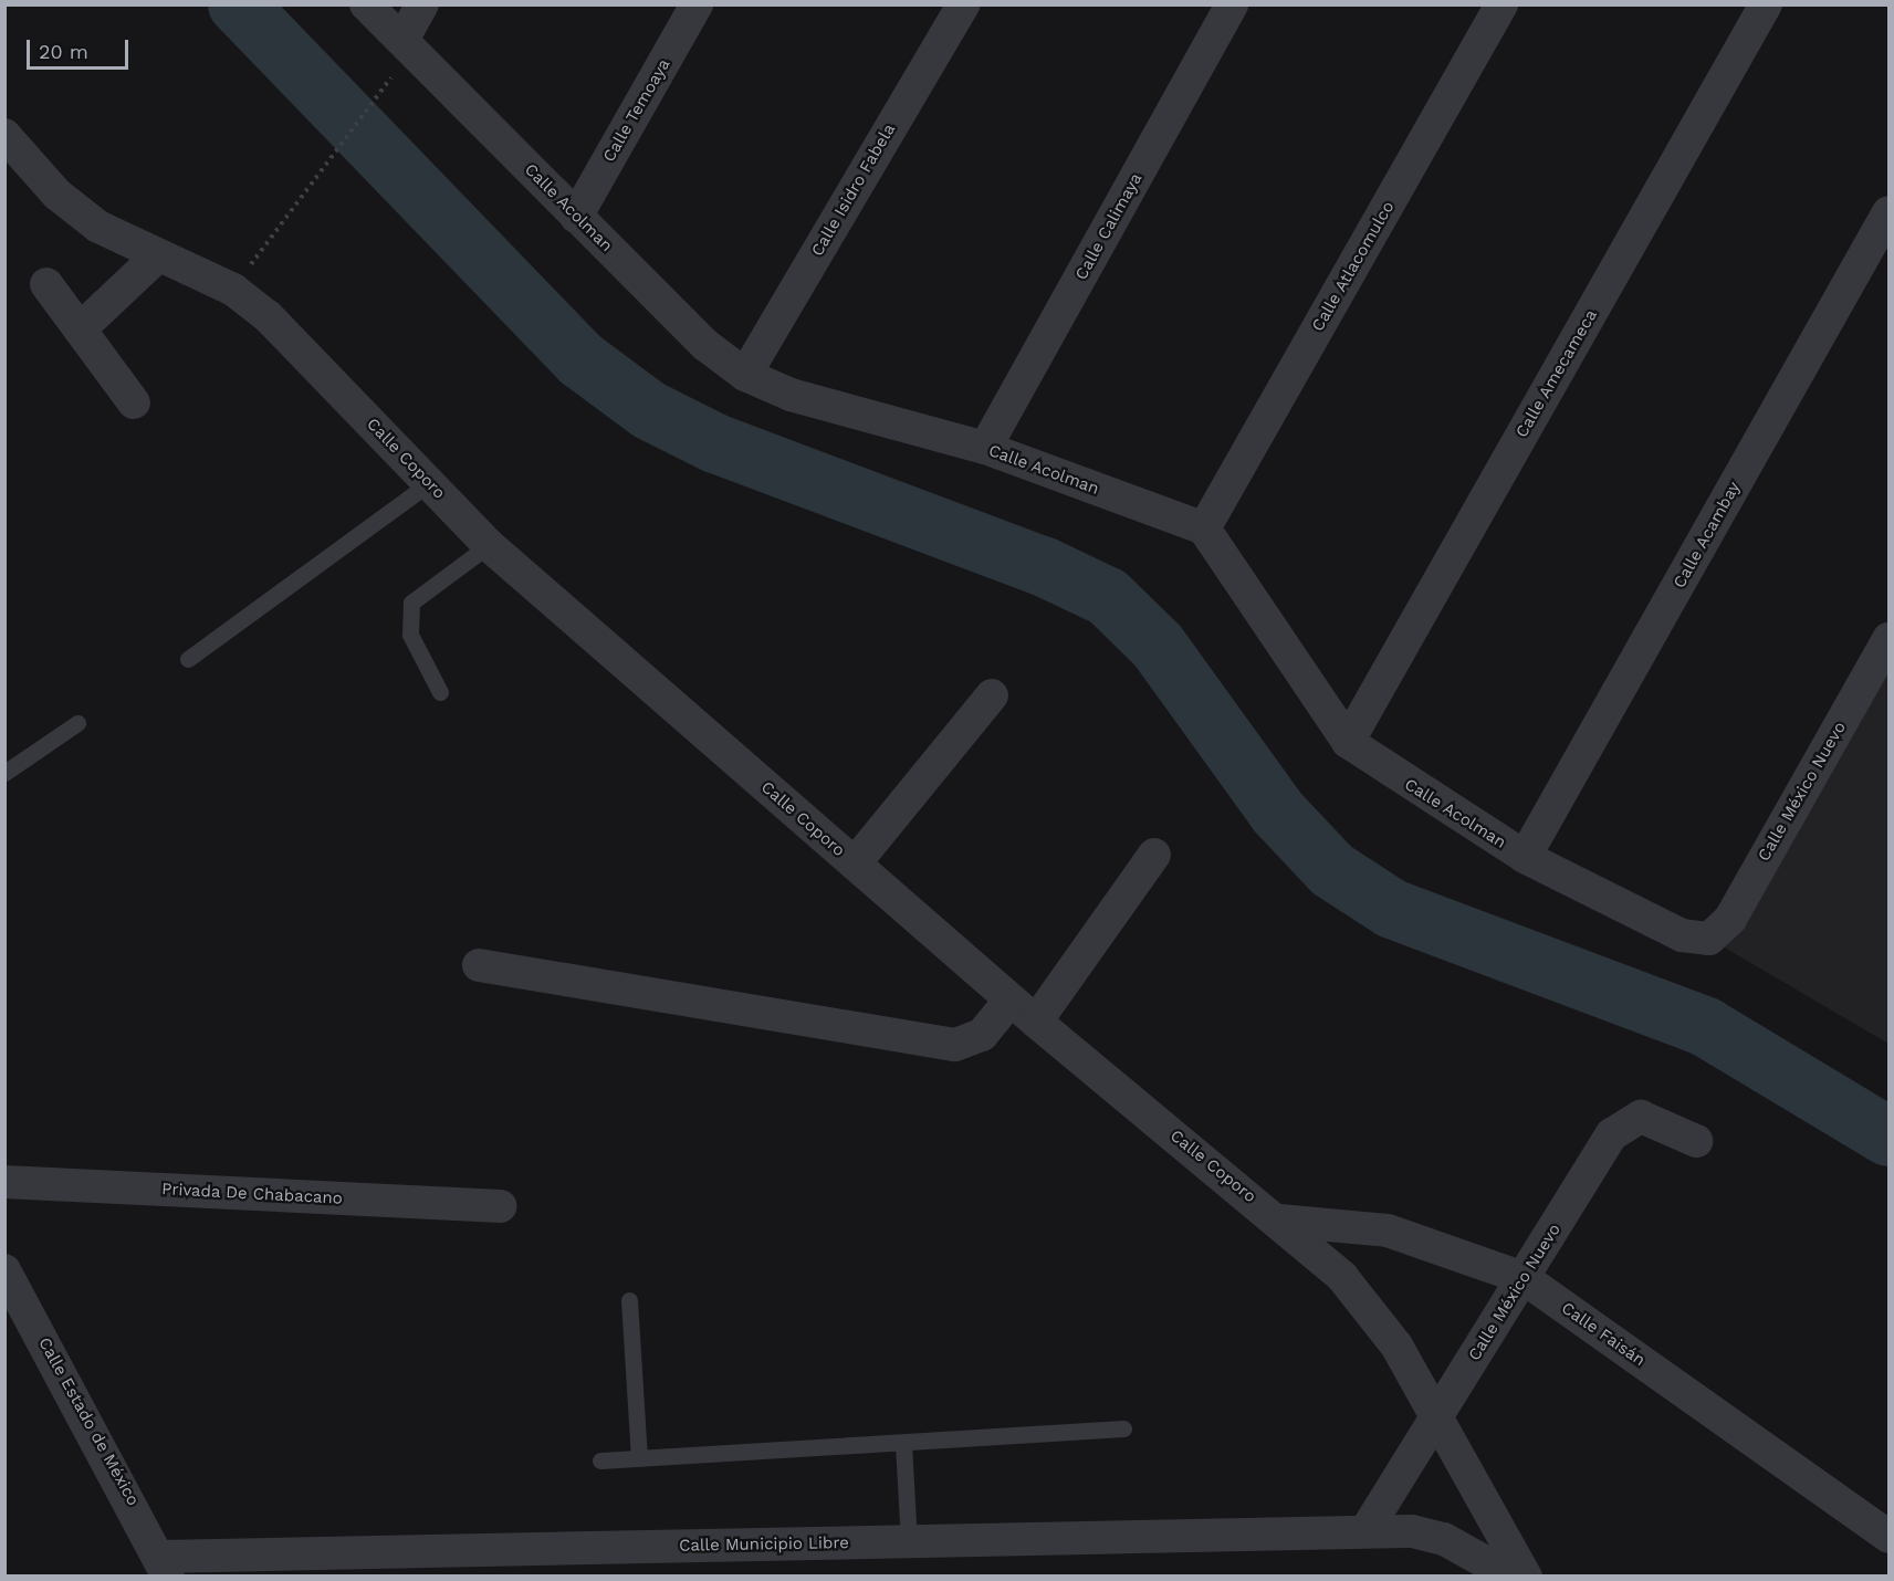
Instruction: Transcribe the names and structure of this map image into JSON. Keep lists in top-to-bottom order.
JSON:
{
  "streets": {
    "street": [
      "Calle Temoaya",
      "Calle Isidro Fabela",
      "Calle Acolman",
      "Calle Calimaya",
      "Calle Atlacomulco",
      "Calle Amecameca",
      "Calle Coporo",
      "Calle Acambay",
      "Calle México Nuevo",
      "Privada De Chabacano",
      "Calle Faisán",
      "Calle Estado de México",
      "Calle Municipio Libre"
    ]
  },
  "crossings": [
    ["Calle Temoaya", "Calle Acolman"],
    ["Calle Isidro Fabela", "Calle Acolman"],
    ["Calle Acolman", "Calle Calimaya"],
    ["Calle Acolman", "Calle Atlacomulco"],
    ["Calle Acolman", "Calle Amecameca"],
    ["Calle Acolman", "Calle Acambay"],
    ["Calle Acolman", "Calle México Nuevo"],
    ["Calle Coporo", "Calle México Nuevo"],
    ["Calle Coporo", "Calle Faisán"],
    ["Calle México Nuevo", "Calle Faisán"],
    ["Calle México Nuevo", "Calle Municipio Libre"],
    ["Calle Estado de México", "Calle Municipio Libre"]
  ],
  "scale_bar": "20 m"
}
